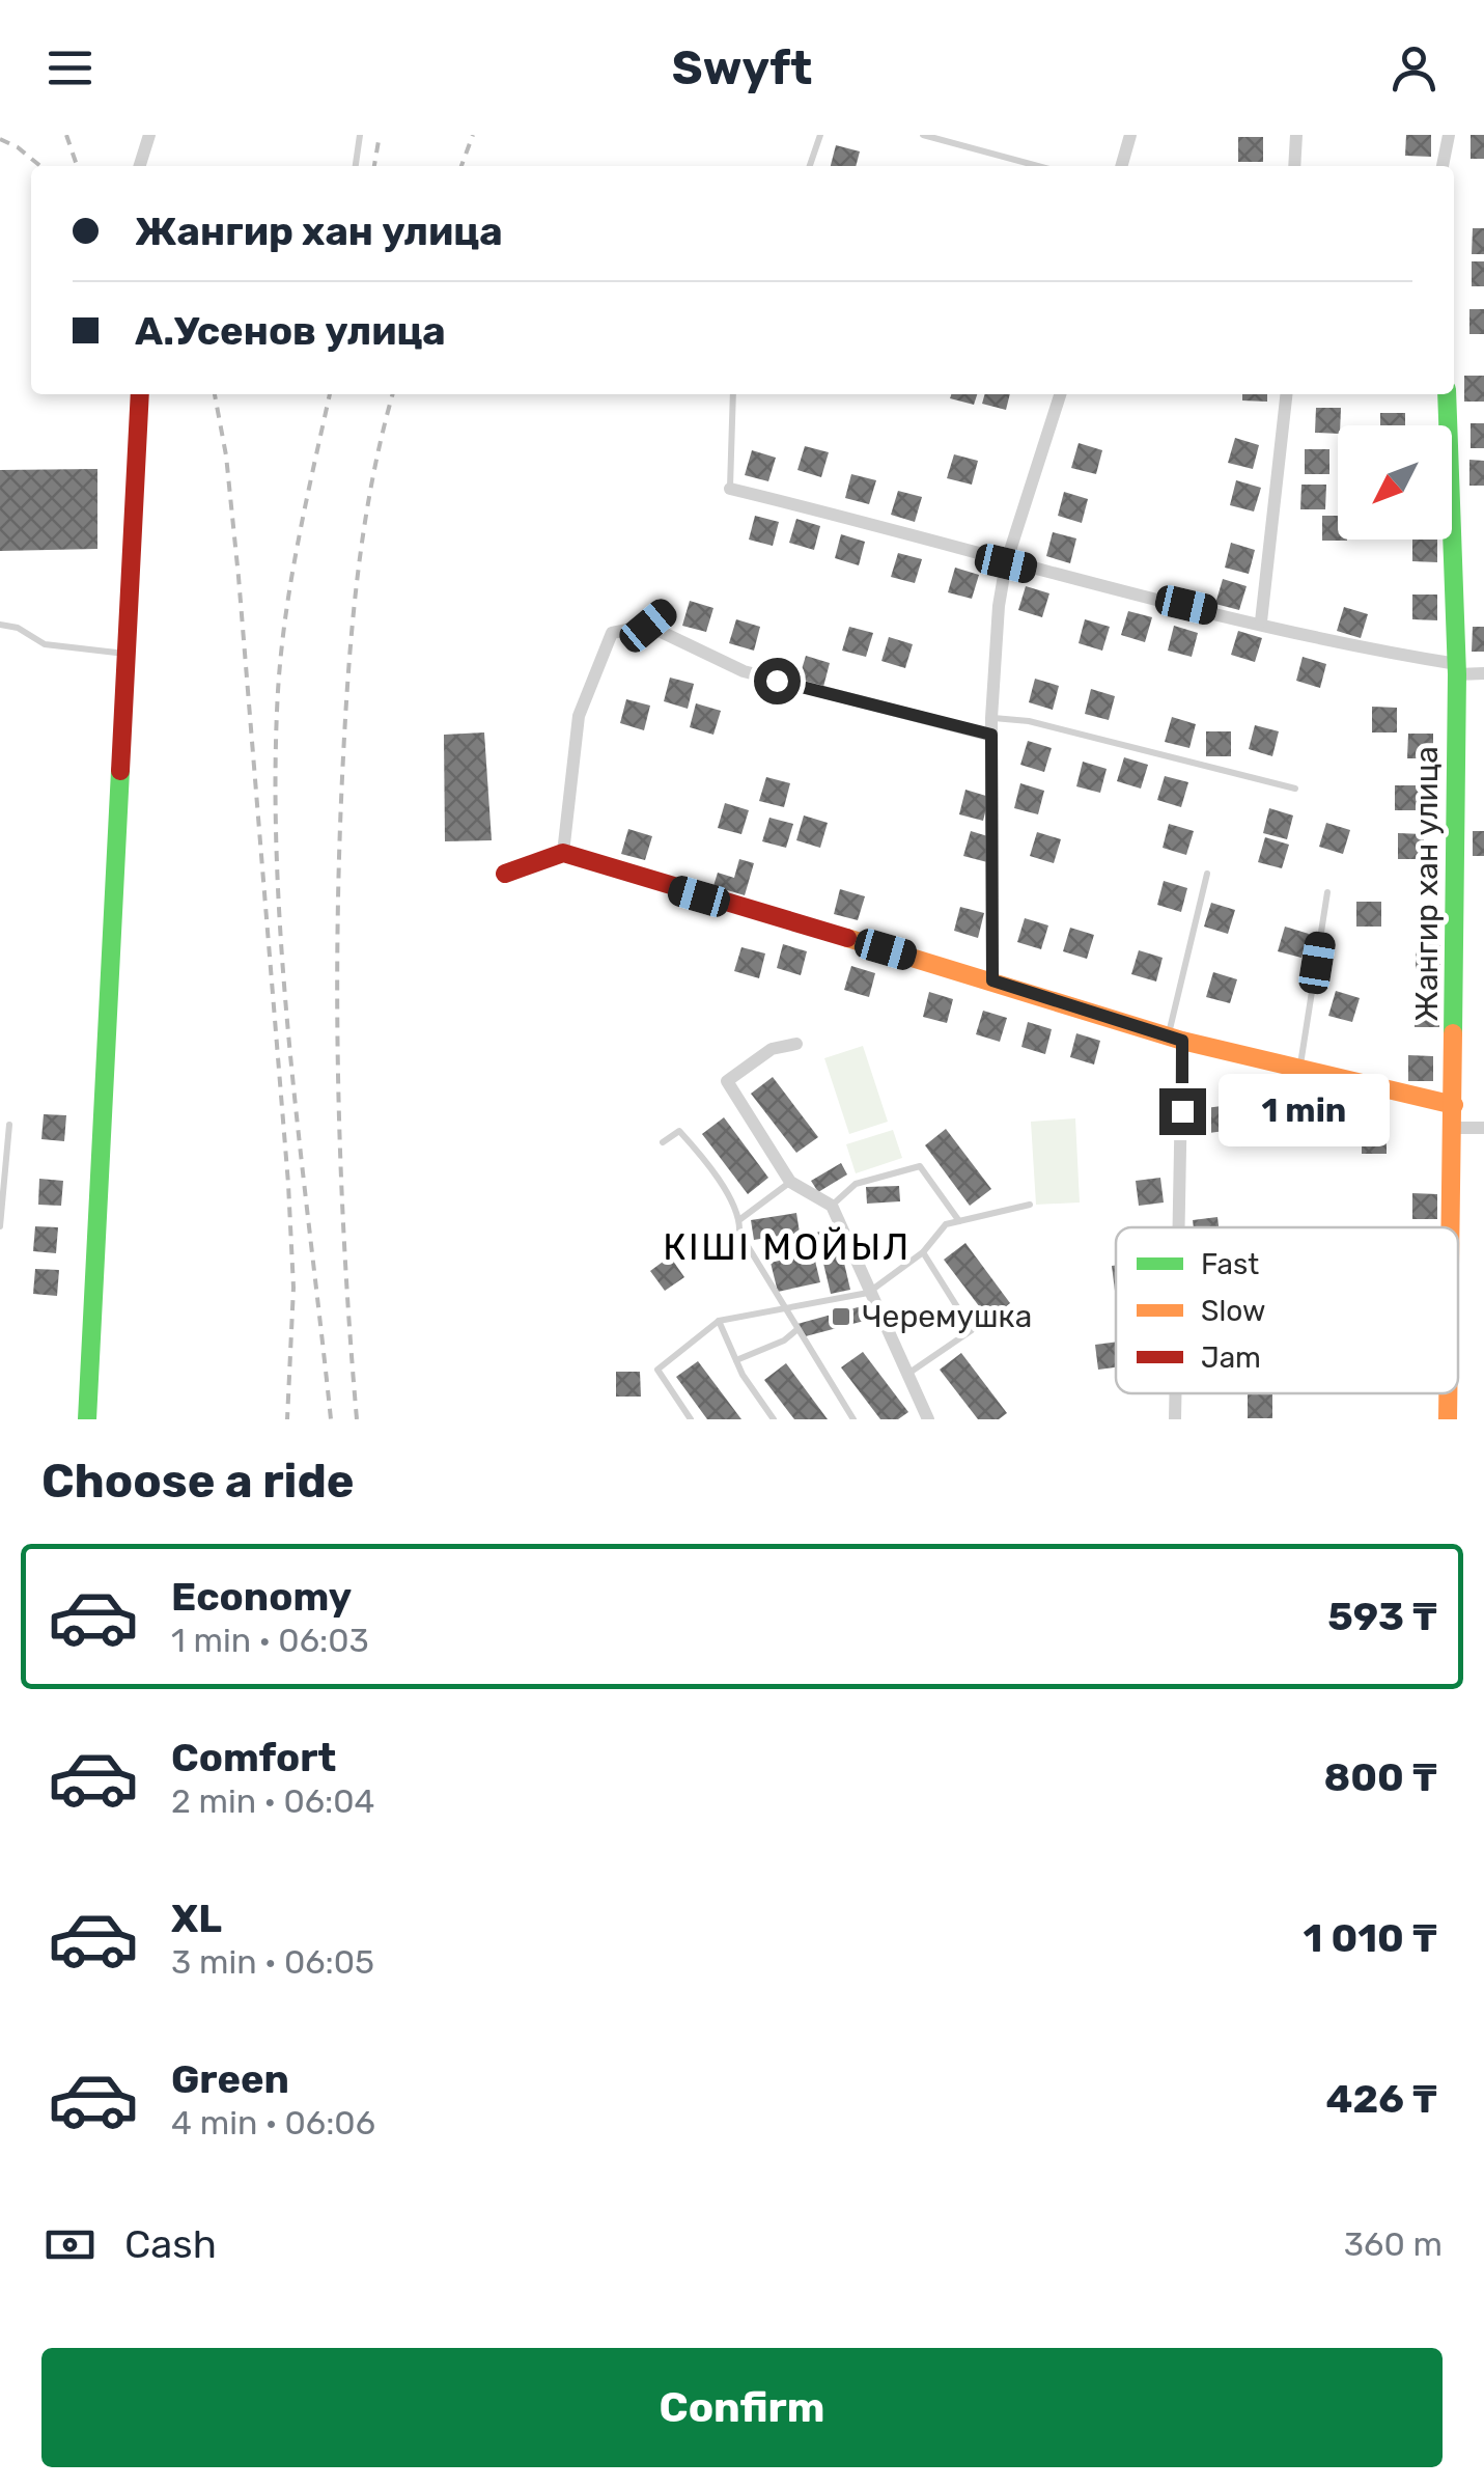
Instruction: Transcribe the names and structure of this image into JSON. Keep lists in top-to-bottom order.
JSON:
{
  "streets": {
    "street": ["Жангир хан улица"]
  },
  "districts": ["КІШІ МОЙЫЛ"],
  "places": {
    "transit": ["Черемушка"]
  },
  "legend": ["Fast", "Slow", "Jam"],
  "north": "bottom left",
  "page": {
    "header": "Swyft",
    "banner": ["Жангир хан улица", "А.Усенов улица"],
    "bubble": "1 min",
    "heading": "Choose a ride",
    "list": [
      {
        "name": "Economy",
        "note": "1 min · 06:03",
        "value": "593 ₸"
      },
      {
        "name": "Comfort",
        "note": "2 min · 06:04",
        "value": "800 ₸"
      },
      {
        "name": "XL",
        "note": "3 min · 06:05",
        "value": "1 010 ₸"
      },
      {
        "name": "Green",
        "note": "4 min · 06:06",
        "value": "426 ₸"
      }
    ],
    "pay": ["Cash", "360 m"],
    "buttons": "Confirm"
  }
}
